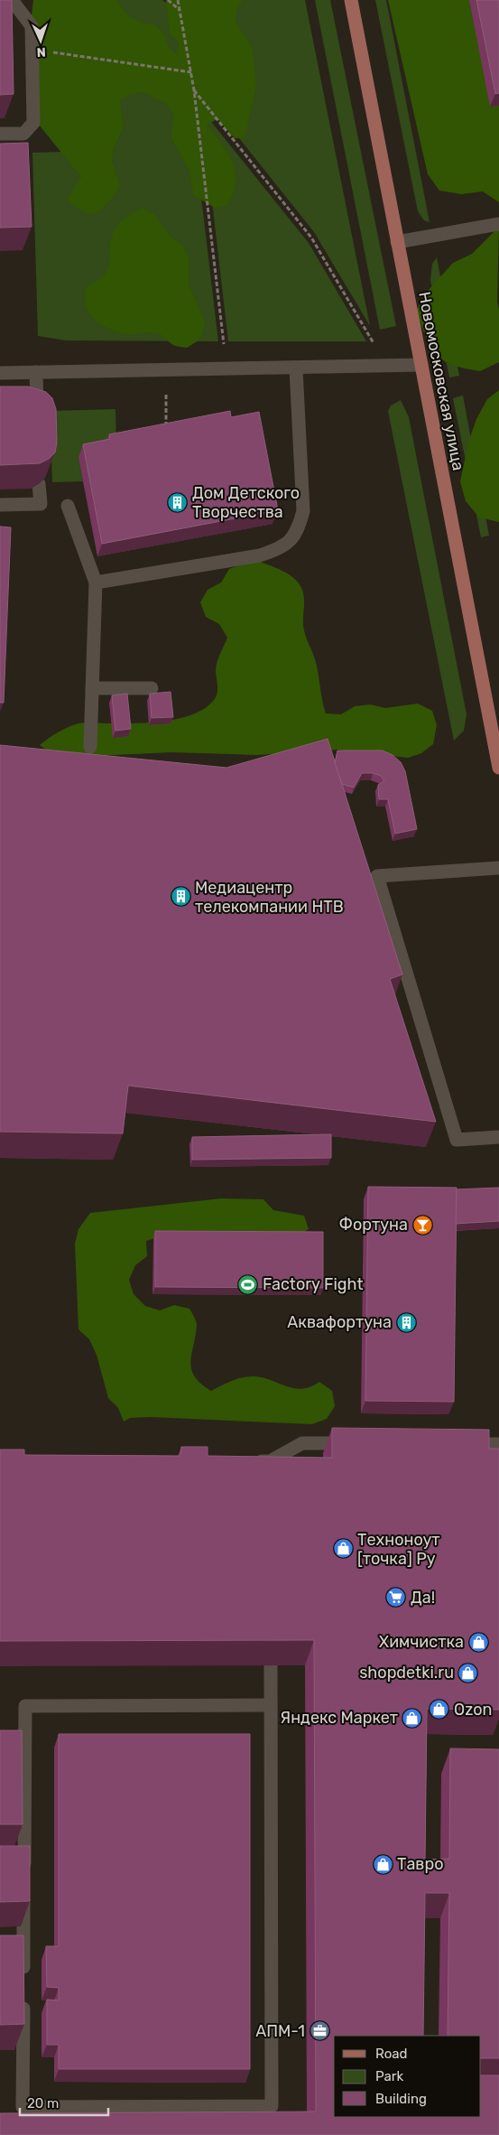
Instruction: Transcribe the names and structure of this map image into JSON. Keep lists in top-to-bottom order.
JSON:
{
  "streets": {
    "main road": ["Новомосковская улица"]
  },
  "places": {
    "building": ["Дом Детского Творчества", "Медиацентр телекомпании НТВ", "Аквафортуна"],
    "bar": ["Фортуна"],
    "sports": ["Factory Fight"],
    "shop": [
      "Техноноут [точка] Ру",
      "Химчистка",
      "shopdetki.ru",
      "Ozon",
      "Яндекс Маркет",
      "Тавро"
    ],
    "supermarket": ["Да!"],
    "office": ["АПМ-1"]
  },
  "legend": ["Road", "Park", "Building"],
  "scale_bar": "20 m",
  "north": "bottom"
}
